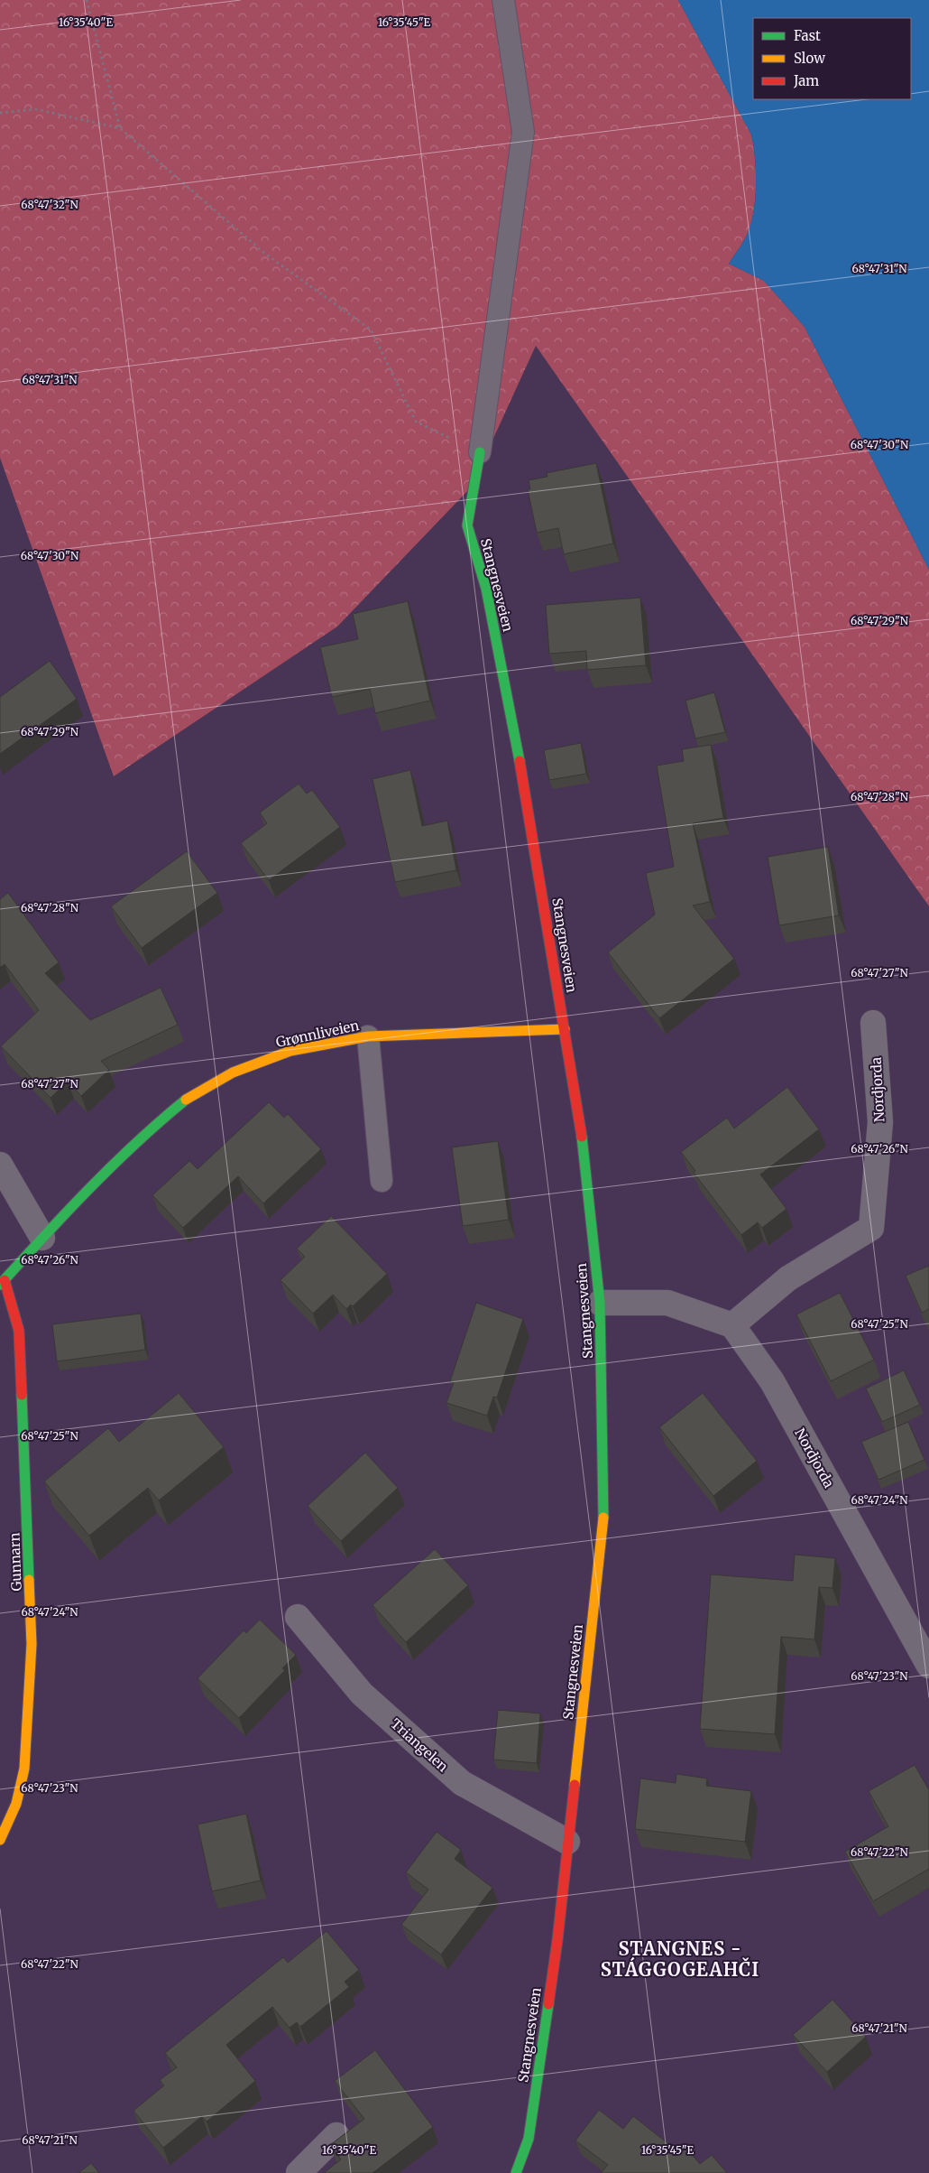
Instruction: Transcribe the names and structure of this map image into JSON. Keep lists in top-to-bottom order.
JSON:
{
  "streets": {
    "street": [
      "Stangnesveien",
      "Grønnliveien",
      "Nordjorda",
      "Gunnarn",
      "Triangelen"
    ]
  },
  "crossings": [
    ["Stangnesveien", "Grønnliveien"],
    ["Stangnesveien", "Triangelen"],
    ["Grønnliveien", "Gunnarn"]
  ],
  "districts": ["STANGNES - STÁGGOGEAHČI"],
  "legend": ["Fast", "Slow", "Jam"],
  "coordinates": [
    "16°35'40\"E",
    "16°35'45\"E",
    "68°47'32\"N",
    "68°47'31\"N",
    "68°47'30\"N",
    "68°47'29\"N",
    "68°47'28\"N",
    "68°47'27\"N",
    "68°47'26\"N",
    "68°47'25\"N",
    "68°47'24\"N",
    "68°47'23\"N",
    "68°47'22\"N",
    "68°47'21\"N"
  ]
}
